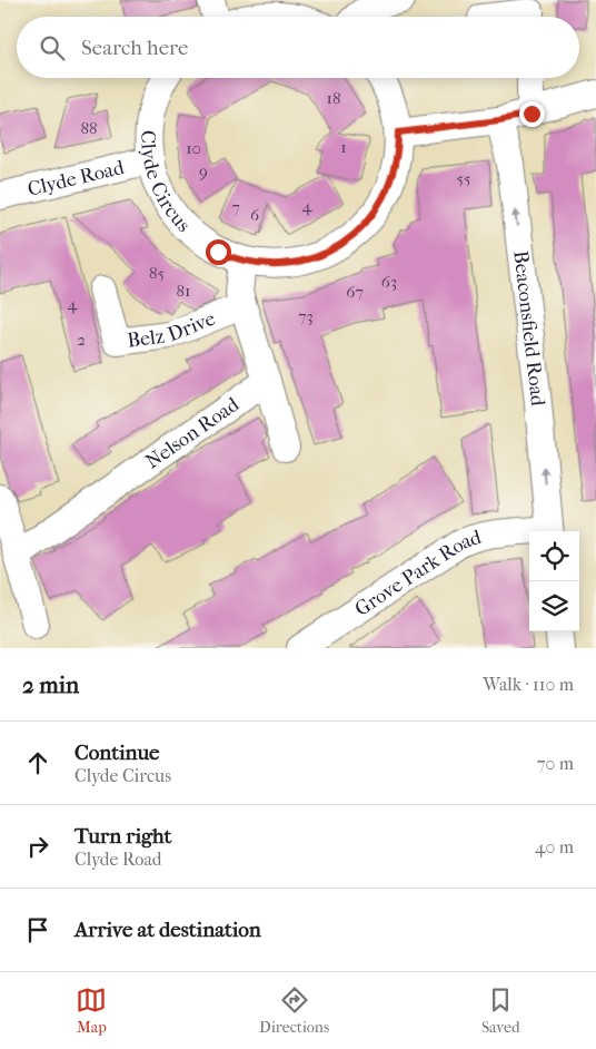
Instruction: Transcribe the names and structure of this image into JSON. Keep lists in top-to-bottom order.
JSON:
{
  "streets": {
    "street": [
      "Clyde Road",
      "Clyde Circus",
      "Belz Drive",
      "Beaconsfield Road",
      "Nelson Road",
      "Grove Park Road"
    ]
  },
  "crossings": [
    ["Clyde Road", "Clyde Circus"]
  ],
  "one_way": ["Beaconsfield Road"],
  "house_numbers": [
    "18",
    "88",
    "1",
    "10",
    "9",
    "55",
    "4",
    "7",
    "6",
    "85",
    "63",
    "81",
    "67",
    "4",
    "73",
    "2"
  ],
  "page": {
    "search": "Search here",
    "heading": ["2 min", "Walk · 110 m"],
    "list": [
      ["Continue", "Clyde Circus", "70 m"],
      ["Turn right", "Clyde Road", "40 m"],
      "Arrive at destination"
    ],
    "nav": ["Map", "Directions", "Saved"]
  }
}
